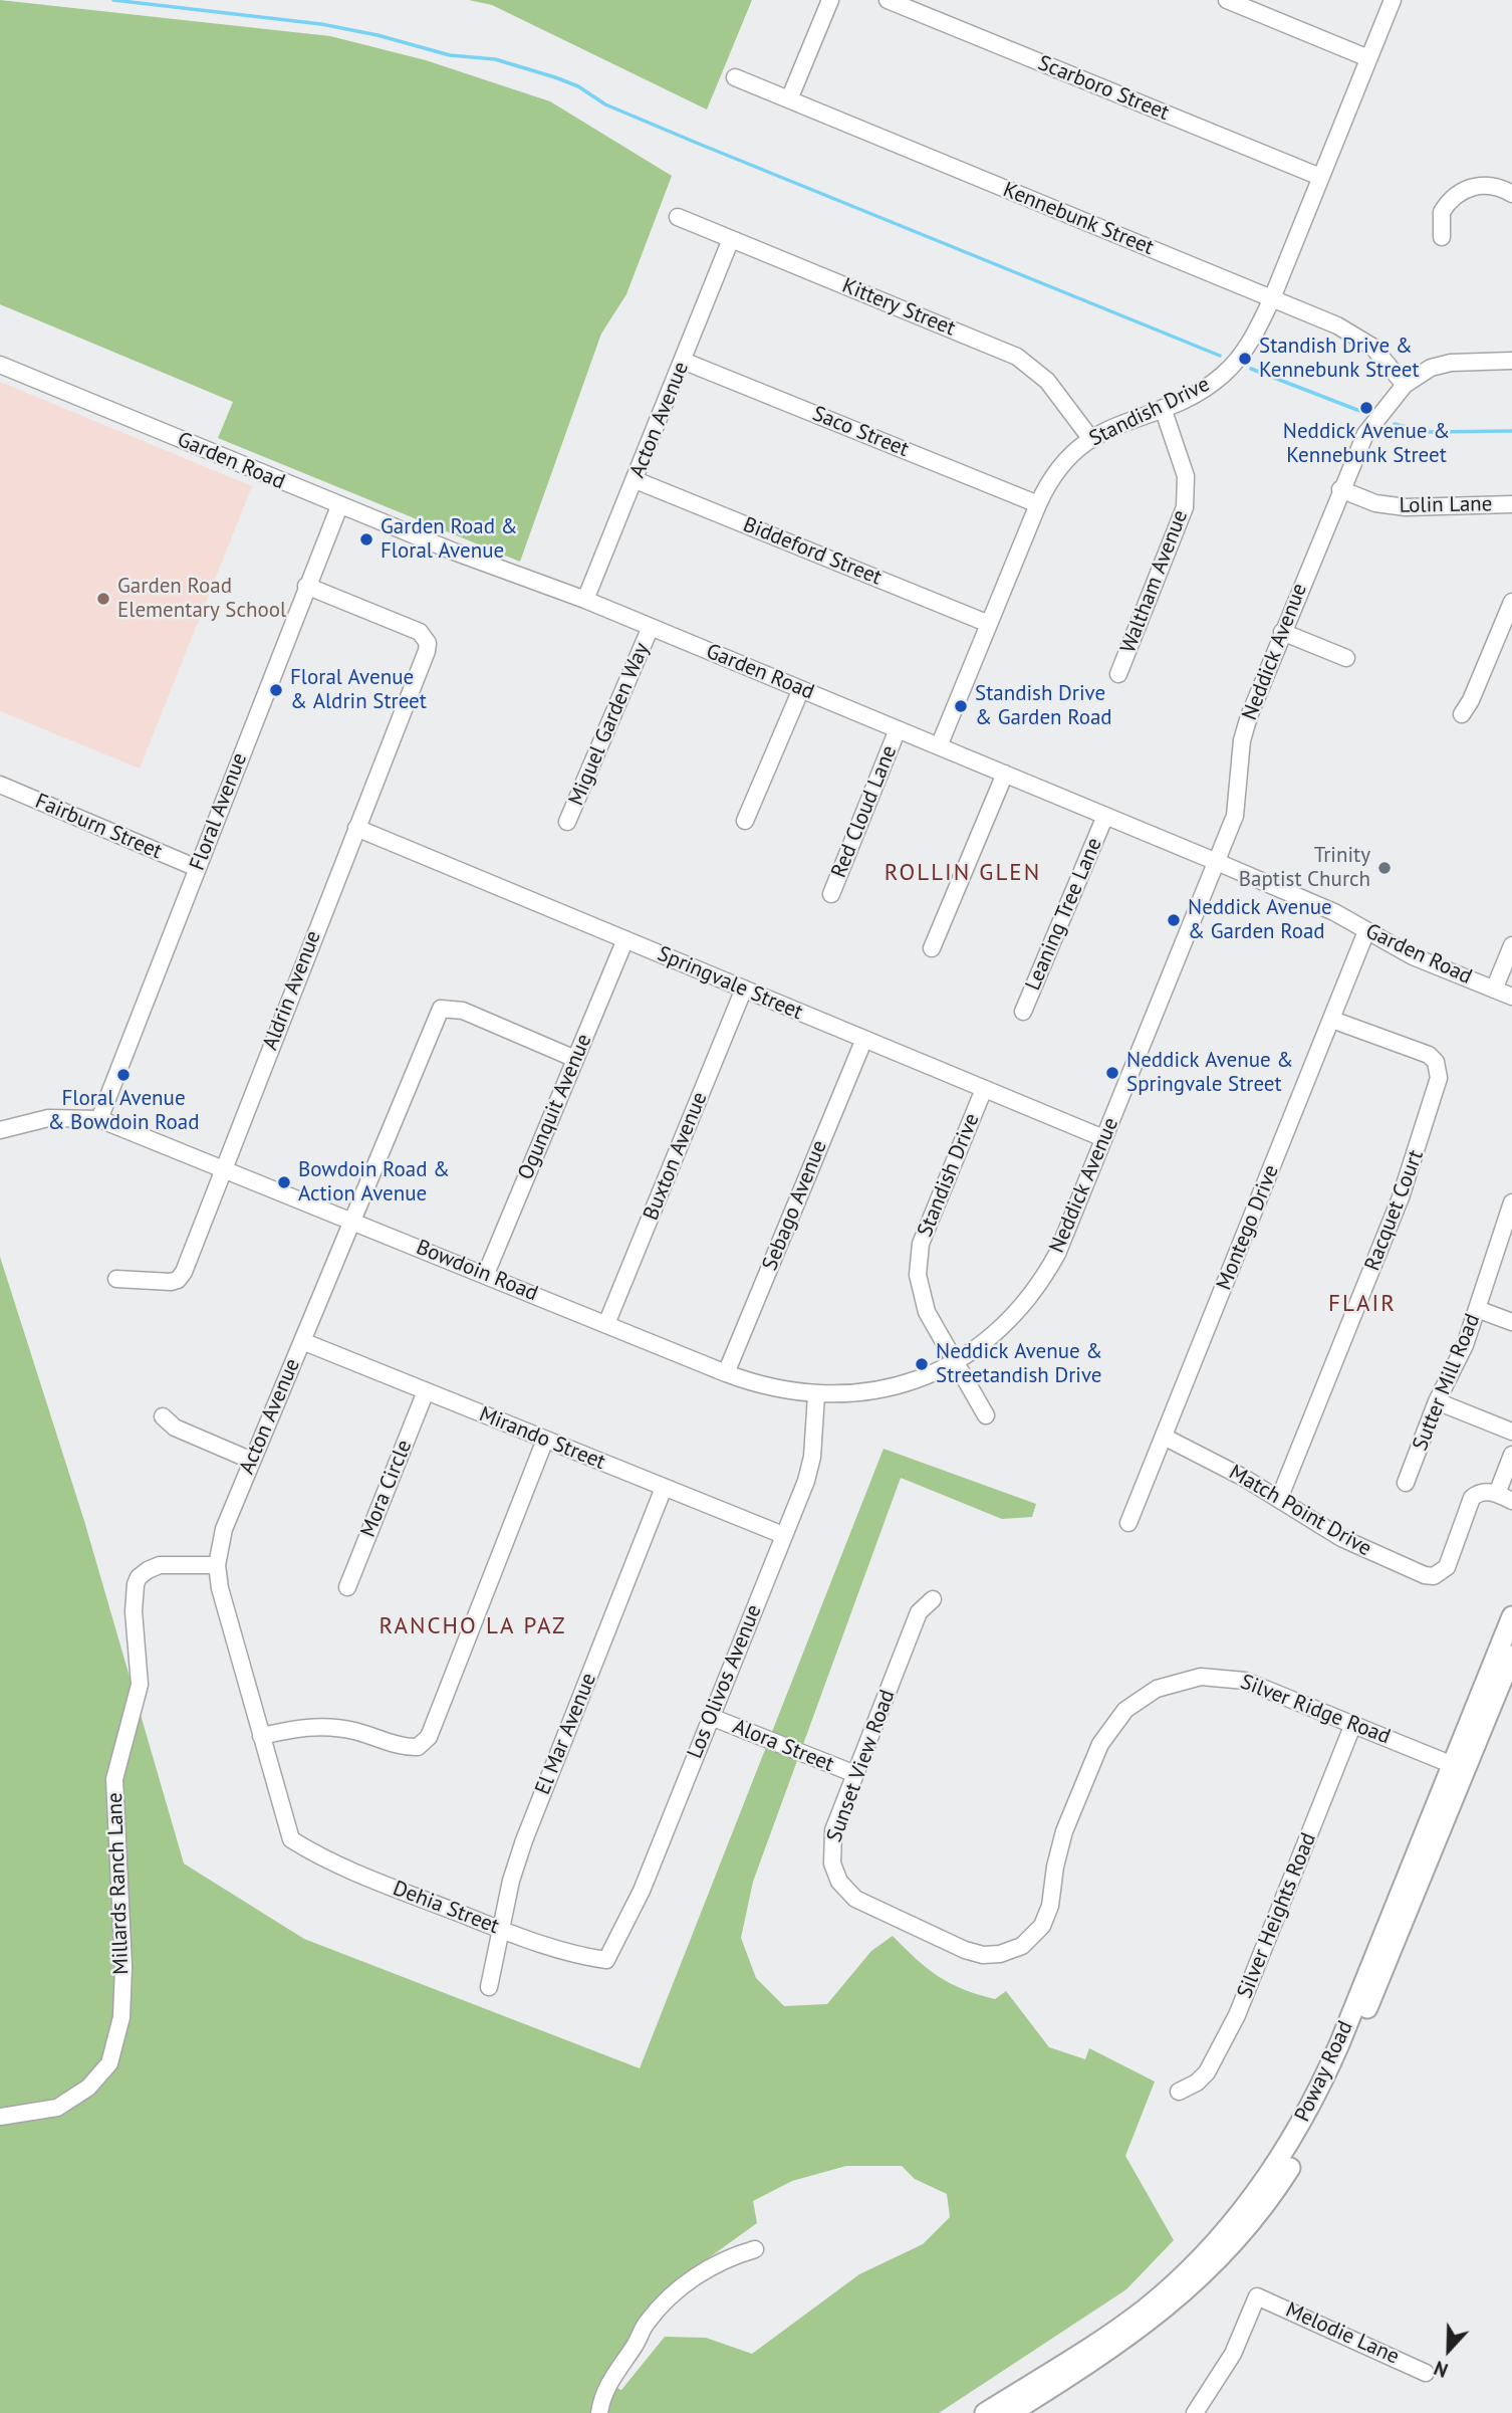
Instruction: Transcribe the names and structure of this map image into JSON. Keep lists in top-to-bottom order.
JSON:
{
  "streets": {
    "main road": ["Poway Road"],
    "street": [
      "Scarboro Street",
      "Kennebunk Street",
      "Kittery Street",
      "Standish Drive",
      "Acton Avenue",
      "Saco Street",
      "Garden Road",
      "Lolin Lane",
      "Biddeford Street",
      "Waltham Avenue",
      "Neddick Avenue",
      "Miguel Garden Way",
      "Floral Avenue",
      "Red Cloud Lane",
      "Fairburn Street",
      "Leaning Tree Lane",
      "Springvale Street",
      "Aldrin Avenue",
      "Ogunquit Avenue",
      "Buxton Avenue",
      "Sebago Avenue",
      "Racquet Court",
      "Montego Drive",
      "Bowdoin Road",
      "Sutter Mill Road",
      "Mirando Street",
      "Mora Circle",
      "Match Point Drive",
      "Los Olivos Avenue",
      "Silver Ridge Road",
      "El Mar Avenue",
      "Alora Street",
      "Sunset View Road",
      "Millards Ranch Lane",
      "Dehia Street",
      "Silver Heights Road",
      "Melodie Lane"
    ]
  },
  "crossings": [
    ["Scarboro Street", "Standish Drive"],
    ["Kennebunk Street", "Standish Drive"],
    ["Kennebunk Street", "Neddick Avenue"],
    ["Kittery Street", "Standish Drive"],
    ["Kittery Street", "Acton Avenue"],
    ["Standish Drive", "Saco Street"],
    ["Standish Drive", "Garden Road"],
    ["Standish Drive", "Biddeford Street"],
    ["Standish Drive", "Waltham Avenue"],
    ["Standish Drive", "Neddick Avenue"],
    ["Standish Drive", "Springvale Street"],
    ["Standish Drive", "Bowdoin Road"],
    ["Acton Avenue", "Saco Street"],
    ["Acton Avenue", "Garden Road"],
    ["Acton Avenue", "Biddeford Street"],
    ["Acton Avenue", "Ogunquit Avenue"],
    ["Acton Avenue", "Bowdoin Road"],
    ["Acton Avenue", "Mirando Street"],
    ["Acton Avenue", "Millards Ranch Lane"],
    ["Acton Avenue", "Dehia Street"],
    ["Garden Road", "Neddick Avenue"],
    ["Garden Road", "Miguel Garden Way"],
    ["Garden Road", "Floral Avenue"],
    ["Garden Road", "Red Cloud Lane"],
    ["Garden Road", "Leaning Tree Lane"],
    ["Garden Road", "Montego Drive"],
    ["Lolin Lane", "Neddick Avenue"],
    ["Neddick Avenue", "Springvale Street"],
    ["Neddick Avenue", "Bowdoin Road"],
    ["Floral Avenue", "Fairburn Street"],
    ["Floral Avenue", "Aldrin Avenue"],
    ["Floral Avenue", "Bowdoin Road"],
    ["Springvale Street", "Aldrin Avenue"],
    ["Springvale Street", "Ogunquit Avenue"],
    ["Springvale Street", "Buxton Avenue"],
    ["Springvale Street", "Sebago Avenue"],
    ["Aldrin Avenue", "Bowdoin Road"],
    ["Ogunquit Avenue", "Bowdoin Road"],
    ["Buxton Avenue", "Bowdoin Road"],
    ["Sebago Avenue", "Bowdoin Road"],
    ["Racquet Court", "Montego Drive"],
    ["Racquet Court", "Match Point Drive"],
    ["Montego Drive", "Match Point Drive"],
    ["Bowdoin Road", "Los Olivos Avenue"],
    ["Mirando Street", "Mora Circle"],
    ["Mirando Street", "Los Olivos Avenue"],
    ["Mirando Street", "El Mar Avenue"],
    ["Los Olivos Avenue", "Alora Street"],
    ["Los Olivos Avenue", "Dehia Street"],
    ["Silver Ridge Road", "Sunset View Road"],
    ["Silver Ridge Road", "Silver Heights Road"],
    ["Silver Ridge Road", "Poway Road"],
    ["El Mar Avenue", "Dehia Street"],
    ["Alora Street", "Sunset View Road"]
  ],
  "districts": ["ROLLIN GLEN", "FLAIR", "RANCHO LA PAZ"],
  "places": [
    "Standish Drive & Kennebunk Street",
    "Neddick Avenue & Kennebunk Street",
    "Garden Road & Floral Avenue",
    "Garden Road Elementary School",
    "Floral Avenue & Aldrin Street",
    "Standish Drive & Garden Road",
    "Trinity Baptist Church",
    "Neddick Avenue & Garden Road",
    "Neddick Avenue & Springvale Street",
    "Floral Avenue & Bowdoin Road",
    "Bowdoin Road & Action Avenue",
    "Neddick Avenue & Streetandish Drive"
  ],
  "north": "bottom"
}
